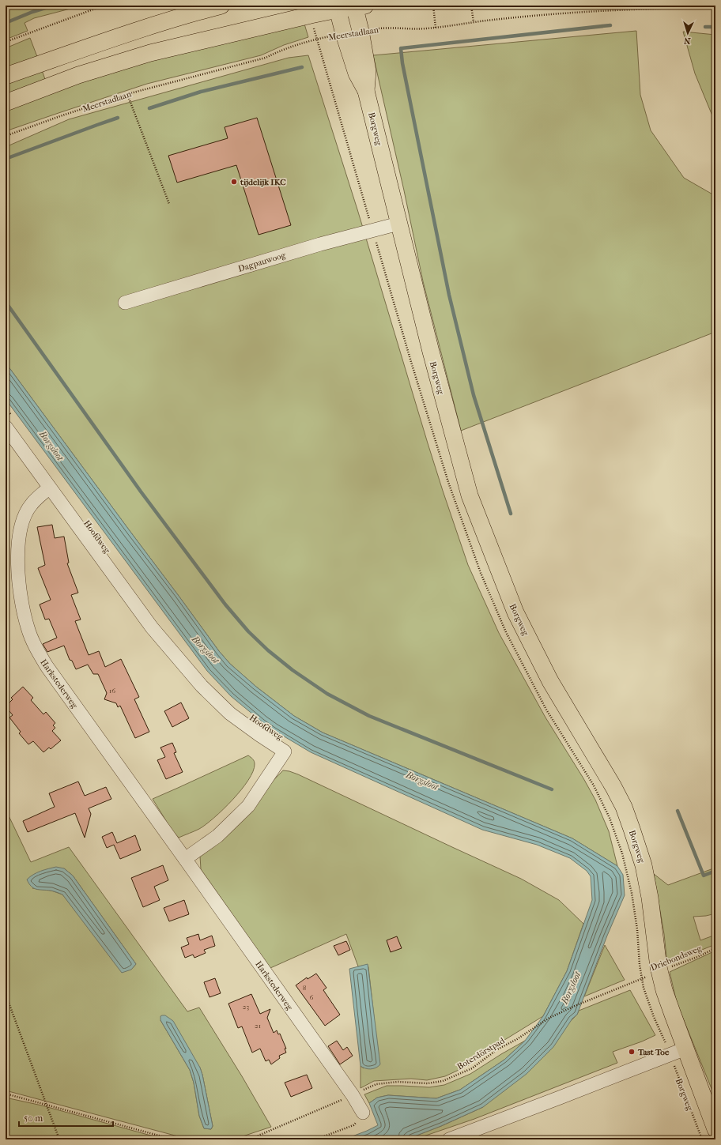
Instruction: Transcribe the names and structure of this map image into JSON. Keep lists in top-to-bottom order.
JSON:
{
  "streets": {
    "main road": ["Borgweg"],
    "street": ["Dagpauwoog", "Hoofdweg", "Harkstederweg"],
    "path": ["Meerstadlaan", "Driebondsweg", "Boterdörstpad"]
  },
  "crossings": [
    ["Meerstadlaan", "Borgweg"],
    ["Borgweg", "Dagpauwoog"],
    ["Borgweg", "Driebondsweg"],
    ["Borgweg", "Boterdörstpad"],
    ["Hoofdweg", "Harkstederweg"],
    ["Harkstederweg", "Boterdörstpad"],
    ["Driebondsweg", "Boterdörstpad"]
  ],
  "water": ["Borgsloot"],
  "places": ["tijdelijk IKC", "Tast Toe"],
  "house_numbers": [
    "16",
    "8",
    "6",
    "23",
    "21"
  ],
  "scale_bar": "50 m",
  "north": "bottom"
}
